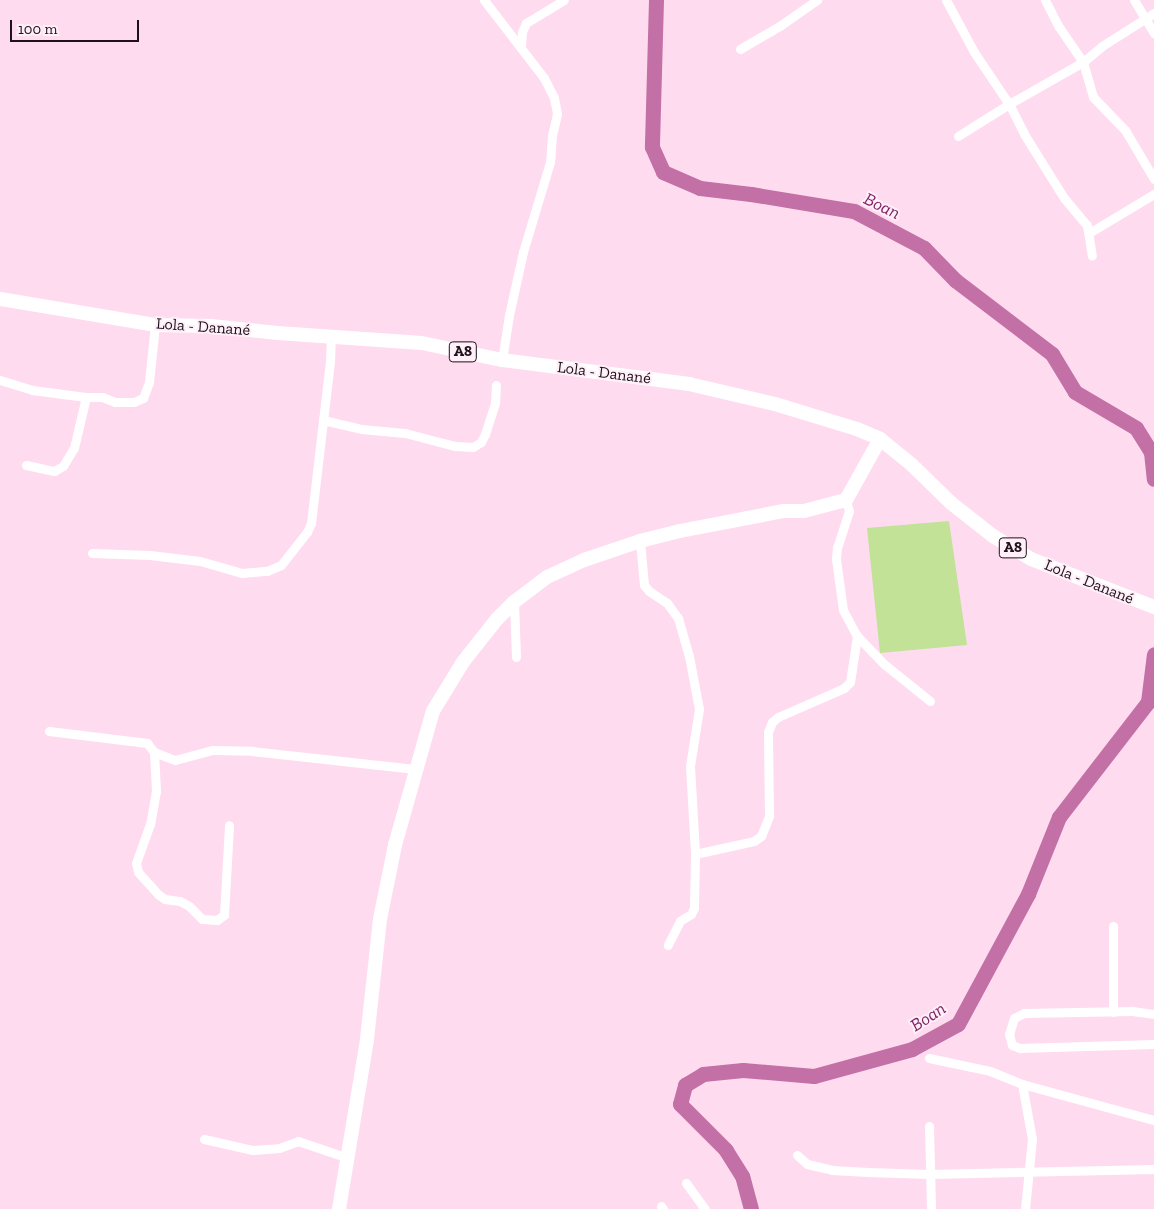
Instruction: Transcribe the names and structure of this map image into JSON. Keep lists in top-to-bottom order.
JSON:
{
  "streets": {
    "main road": ["Lola - Danané", "A8"]
  },
  "water": ["Boan"],
  "scale_bar": "100 m"
}
